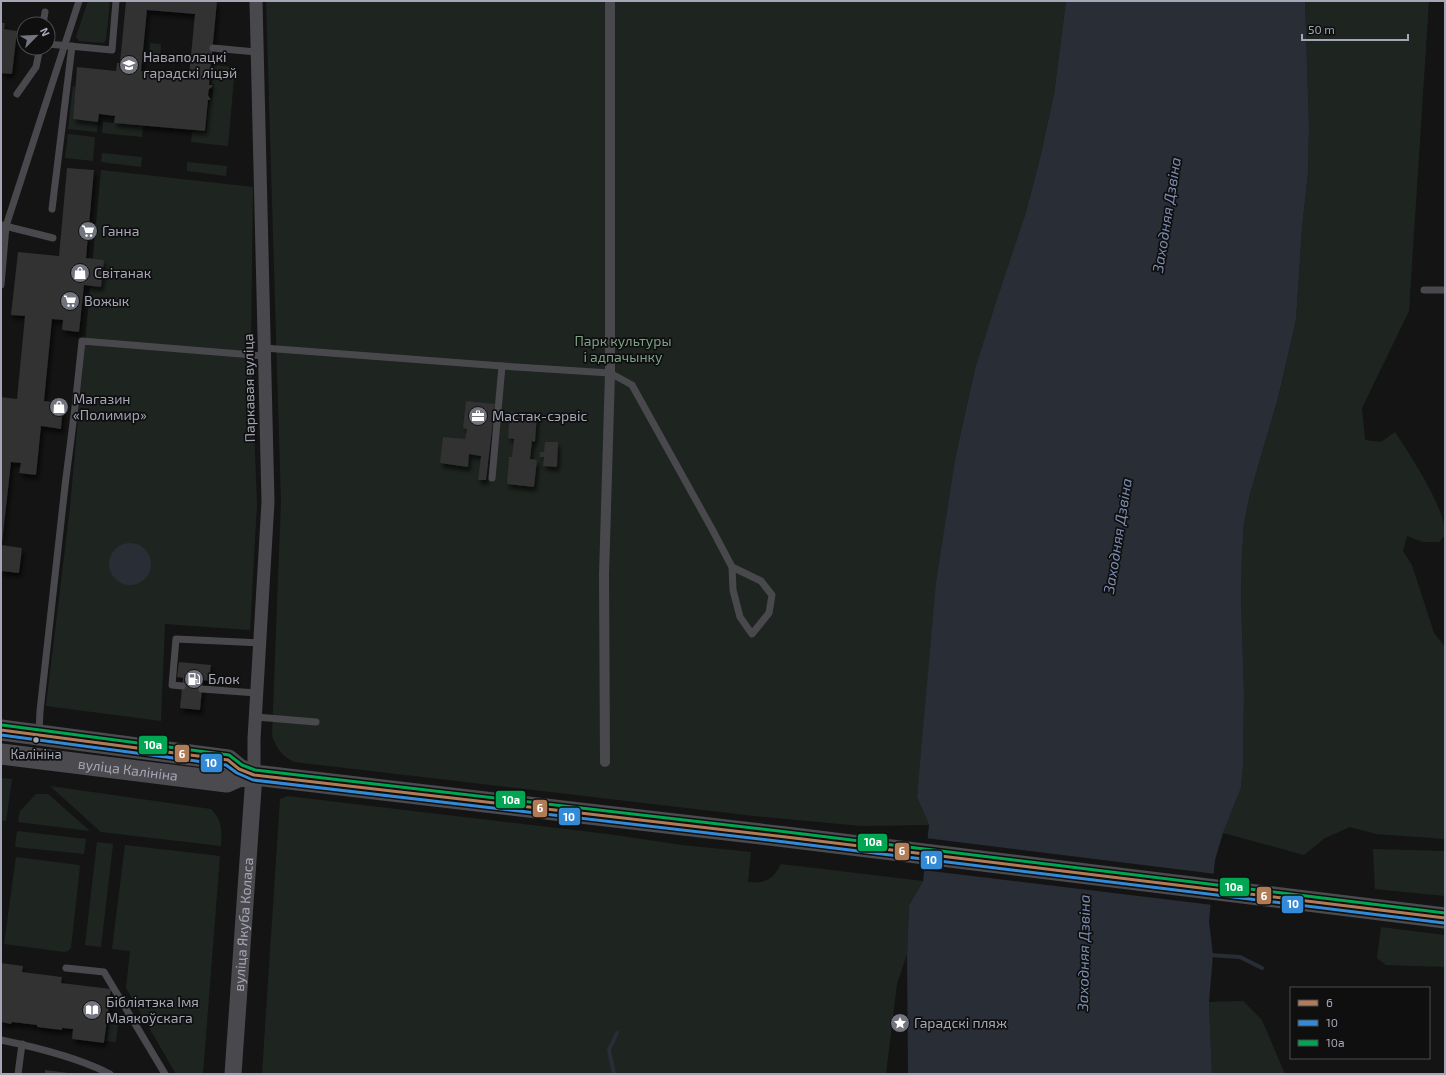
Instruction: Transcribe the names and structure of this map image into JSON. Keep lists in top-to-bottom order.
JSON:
{
  "streets": {
    "main road": ["вуліца Калініна"],
    "street": ["Паркавая вуліца", "вуліца Якуба Коласа"]
  },
  "crossings": [
    ["Паркавая вуліца", "вуліца Калініна"],
    ["Паркавая вуліца", "вуліца Якуба Коласа"],
    ["вуліца Калініна", "вуліца Якуба Коласа"]
  ],
  "water": ["Заходняя Дзвіна"],
  "parks": ["Парк культуры і адпачынку"],
  "places": {
    "school or university": ["Наваполацкі гарадскі ліцэй"],
    "supermarket": ["Ганна", "Вожык"],
    "shop": ["Світанак", "Магазин «Полимир»"],
    "office": ["Мастак-сэрвіс"],
    "fuel station": ["Блок"],
    "other": ["Калініна"],
    "library": ["Бібліятэка Імя Маякоўскага"],
    "place": ["Гарадскі пляж"]
  },
  "lines": ["transit line 10а", "transit line 6", "transit line 10"],
  "legend": ["6", "10", "10а"],
  "scale_bar": "50 m",
  "north": "top right"
}
